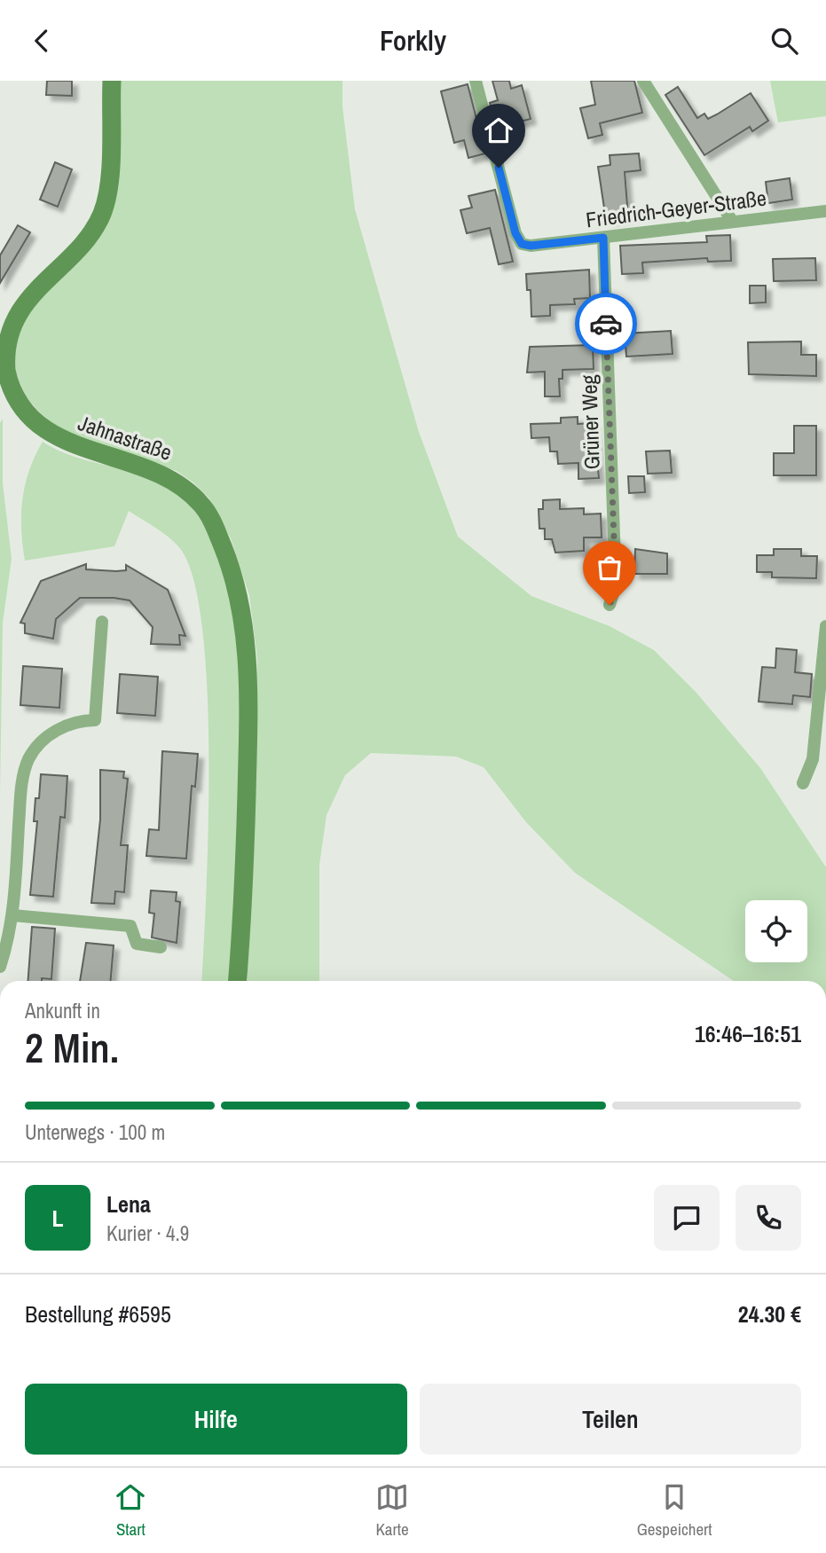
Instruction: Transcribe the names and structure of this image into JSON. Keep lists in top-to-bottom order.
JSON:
{
  "streets": {
    "street": ["Friedrich-Geyer-Straße", "Grüner Weg", "Jahnastraße"]
  },
  "crossings": [
    ["Friedrich-Geyer-Straße", "Grüner Weg"]
  ],
  "page": {
    "header": "Forkly",
    "heading": ["2 Min.", "Ankunft in", "16:46–16:51"],
    "panel": [
      "Lena",
      "Kurier · 4.9",
      "Bestellung #6595",
      "24.30 €"
    ],
    "bar": "Unterwegs · 100 m",
    "round": "L",
    "buttons": ["Hilfe", "Teilen"],
    "tabs": ["Start", "Karte", "Gespeichert"]
  }
}
